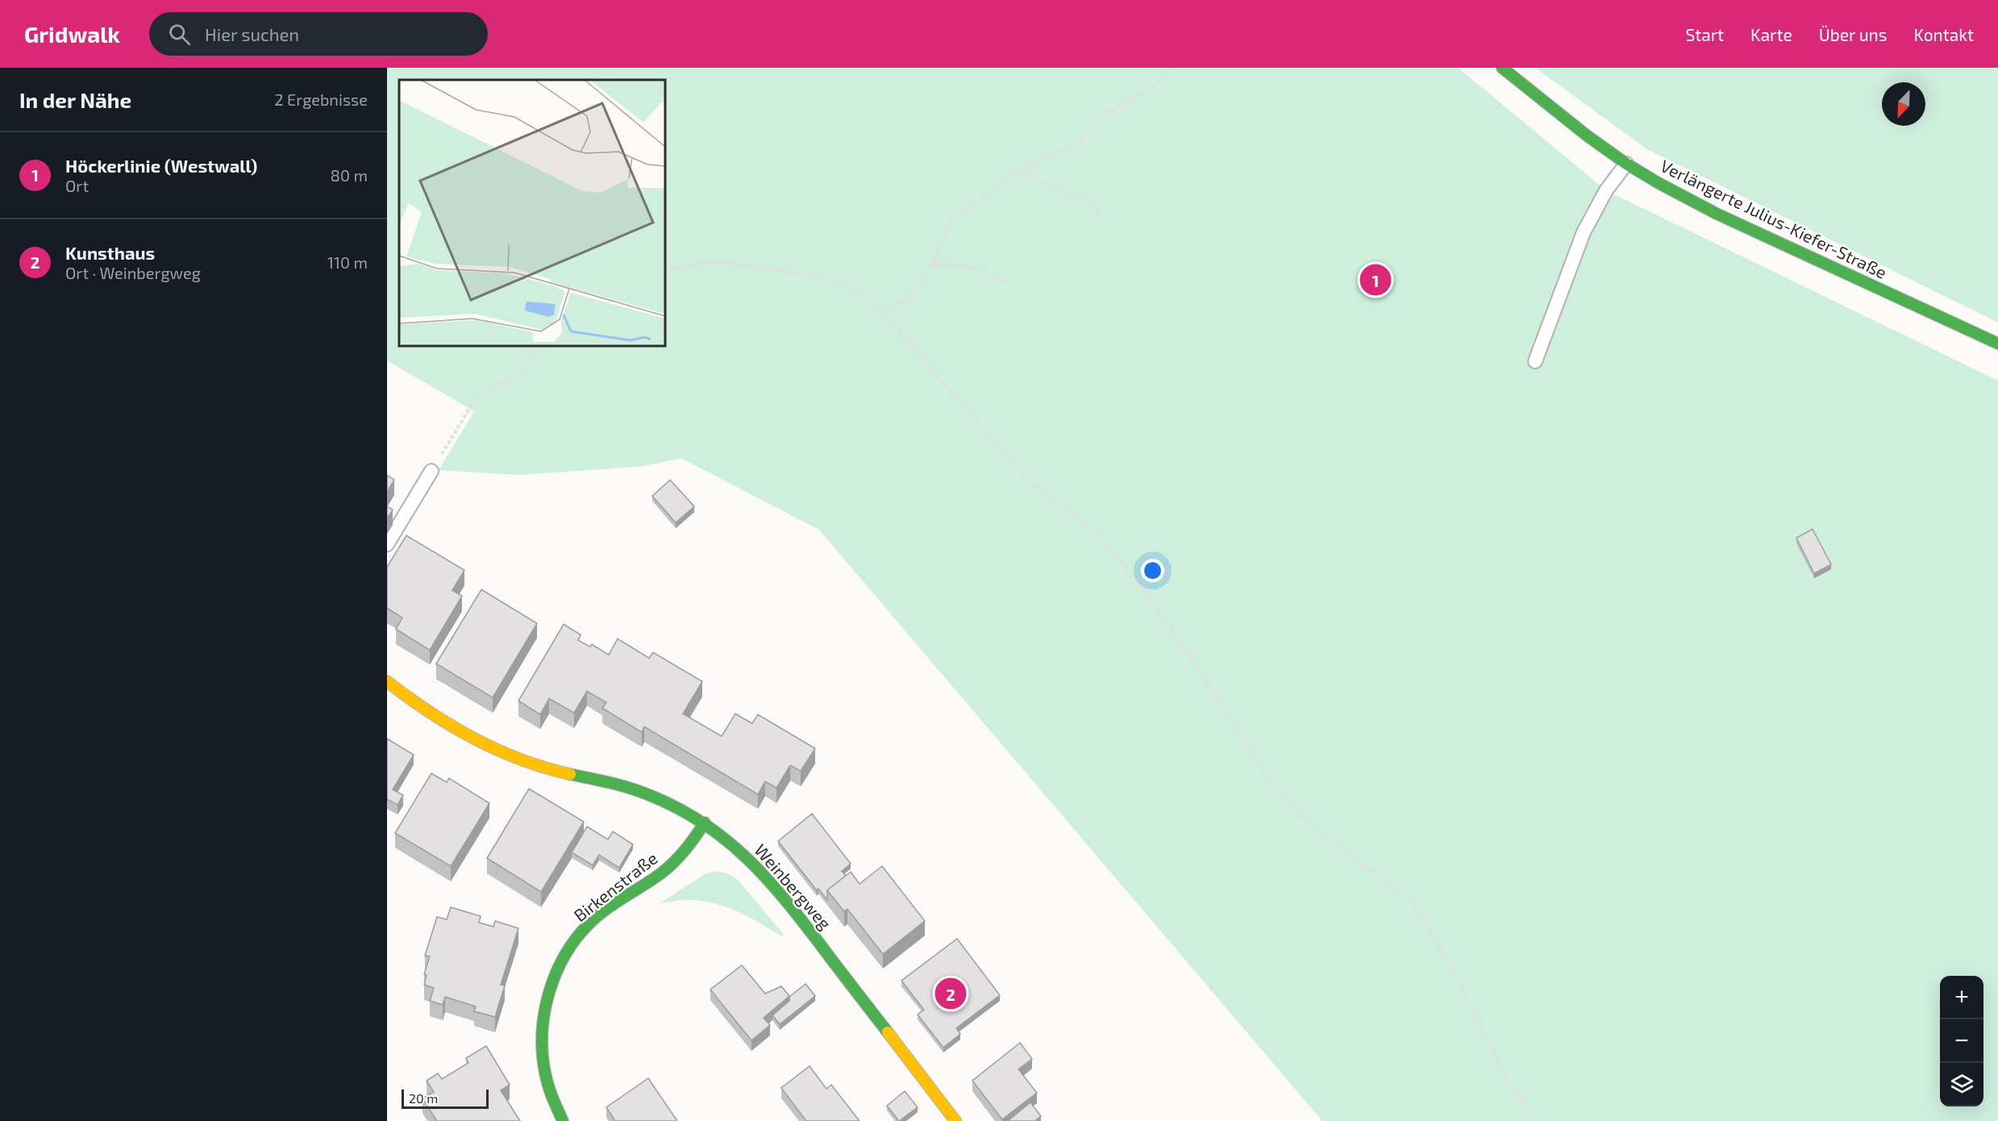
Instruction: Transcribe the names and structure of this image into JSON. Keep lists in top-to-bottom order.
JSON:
{
  "streets": {
    "street": ["Verlängerte Julius-Kiefer-Straße", "Birkenstraße", "Weinbergweg"]
  },
  "crossings": [
    ["Birkenstraße", "Weinbergweg"]
  ],
  "scale_bar": "20 m",
  "north": "bottom left",
  "page": {
    "header": "Gridwalk",
    "search": "Hier suchen",
    "nav": [
      "Start",
      "Karte",
      "Über uns",
      "Kontakt"
    ],
    "heading": ["In der Nähe", "2 Ergebnisse"],
    "list": [
      {
        "mark": "1",
        "name": "Höckerlinie (Westwall)",
        "note": "Ort",
        "value": "80 m"
      },
      {
        "mark": "2",
        "name": "Kunsthaus",
        "note": "Ort · Weinbergweg",
        "value": "110 m"
      }
    ],
    "pins": ["1", "2"],
    "map_buttons": ["+", "−"],
    "scale": "20 m"
  }
}
